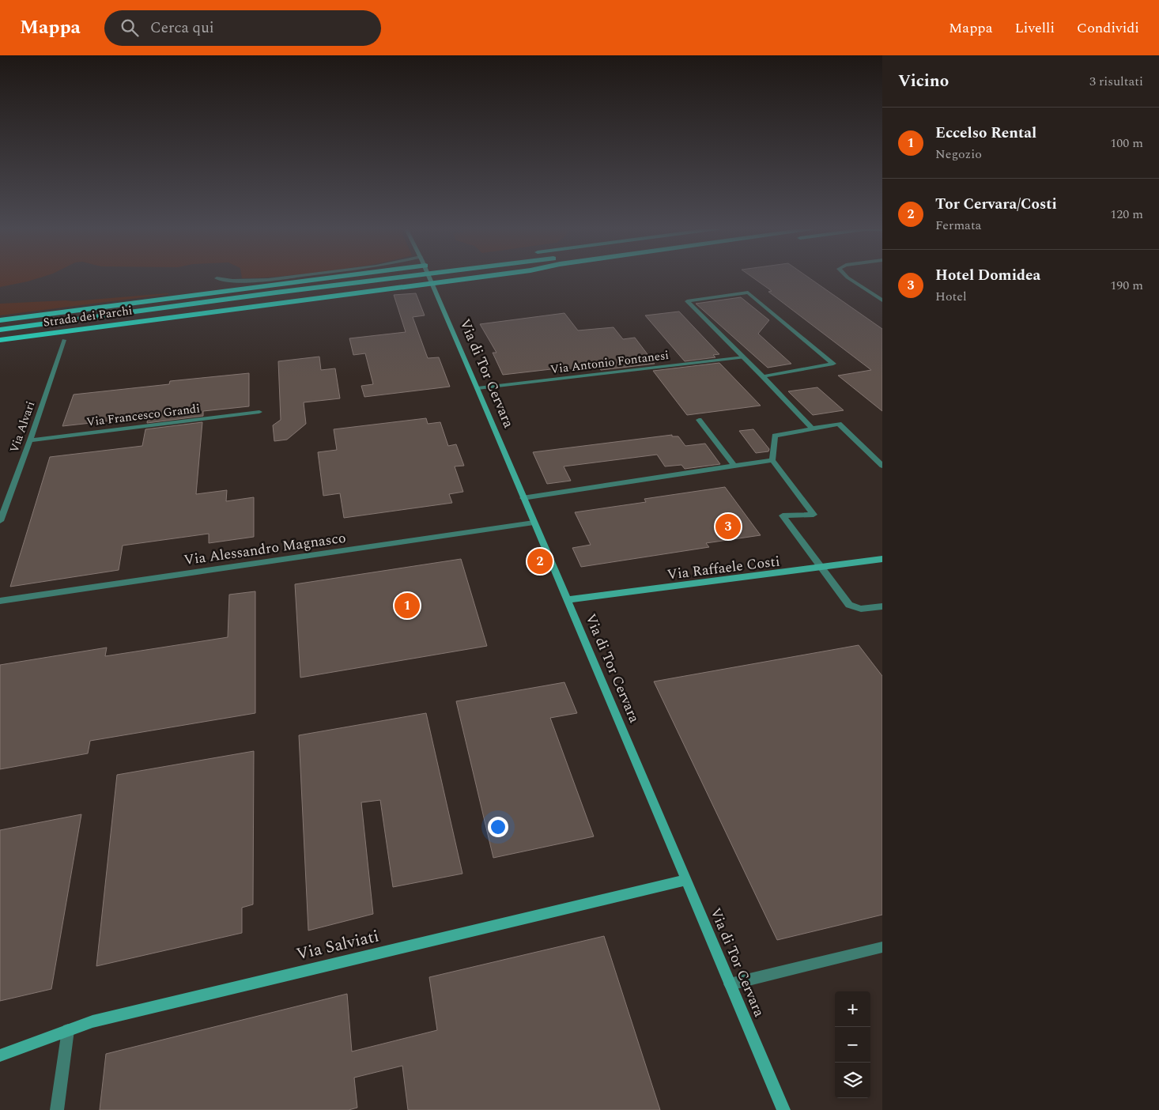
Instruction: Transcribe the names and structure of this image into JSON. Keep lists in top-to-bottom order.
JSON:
{
  "streets": {
    "highway": ["Strada dei Parchi"],
    "street": [
      "Via Antonio Fontanesi",
      "Via di Tor Cervara",
      "Via Francesco Grandi",
      "Via Alvari",
      "Via Alessandro Magnasco",
      "Via Raffaele Costi",
      "Via Salviati"
    ]
  },
  "crossings": [
    ["Via Antonio Fontanesi", "Via di Tor Cervara"],
    ["Via di Tor Cervara", "Via Alessandro Magnasco"],
    ["Via di Tor Cervara", "Via Raffaele Costi"],
    ["Via di Tor Cervara", "Via Salviati"],
    ["Via Francesco Grandi", "Via Alvari"]
  ],
  "page": {
    "header": "Mappa",
    "search": "Cerca qui",
    "nav": ["Mappa", "Livelli", "Condividi"],
    "heading": ["Vicino", "3 risultati"],
    "list": [
      {
        "mark": "1",
        "name": "Eccelso Rental",
        "note": "Negozio",
        "value": "100 m"
      },
      {
        "mark": "2",
        "name": "Tor Cervara/Costi",
        "note": "Fermata",
        "value": "120 m"
      },
      {
        "mark": "3",
        "name": "Hotel Domidea",
        "note": "Hotel",
        "value": "190 m"
      }
    ],
    "pins": ["3", "2", "1"],
    "map_buttons": ["+", "−"]
  }
}
